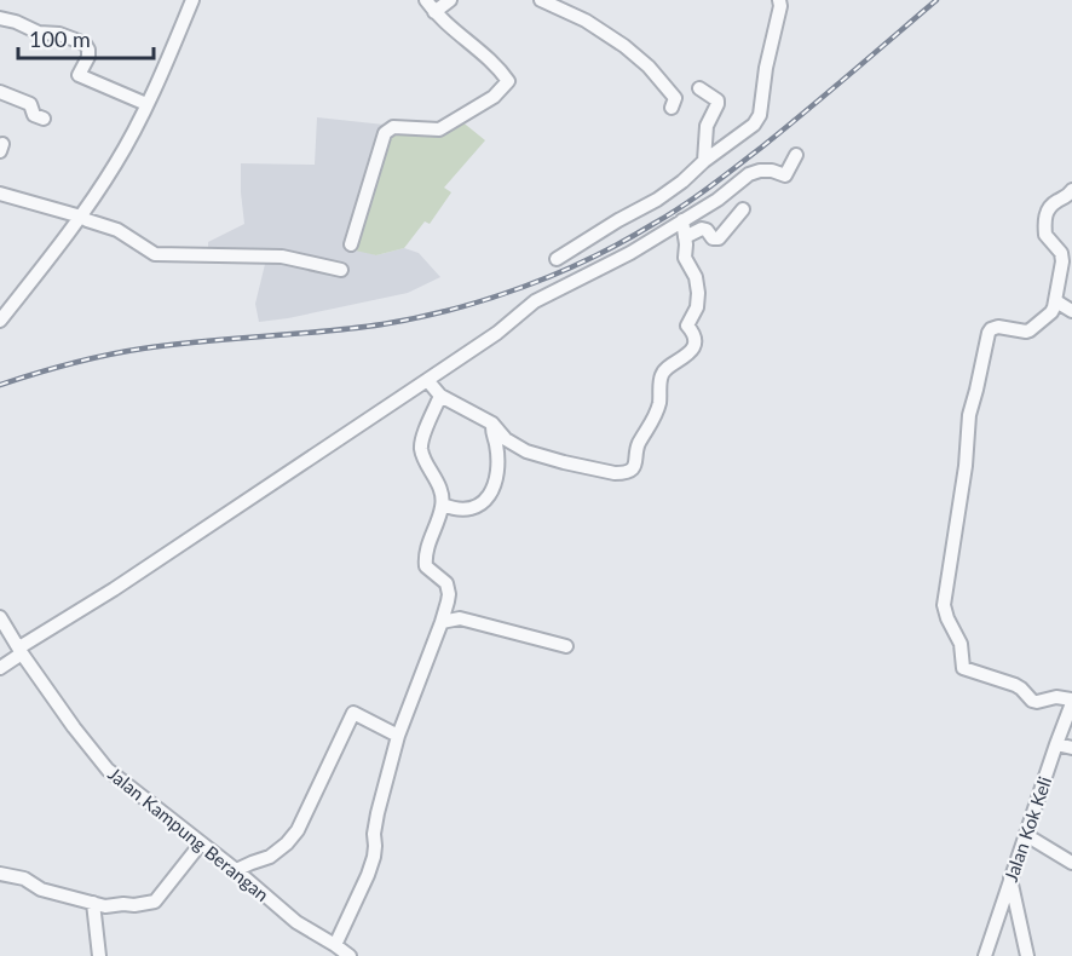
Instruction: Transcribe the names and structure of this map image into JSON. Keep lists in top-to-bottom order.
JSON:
{
  "streets": {
    "street": ["Jalan Kok Keli", "Jalan Kampung Berangan"]
  },
  "scale_bar": "100 m"
}
